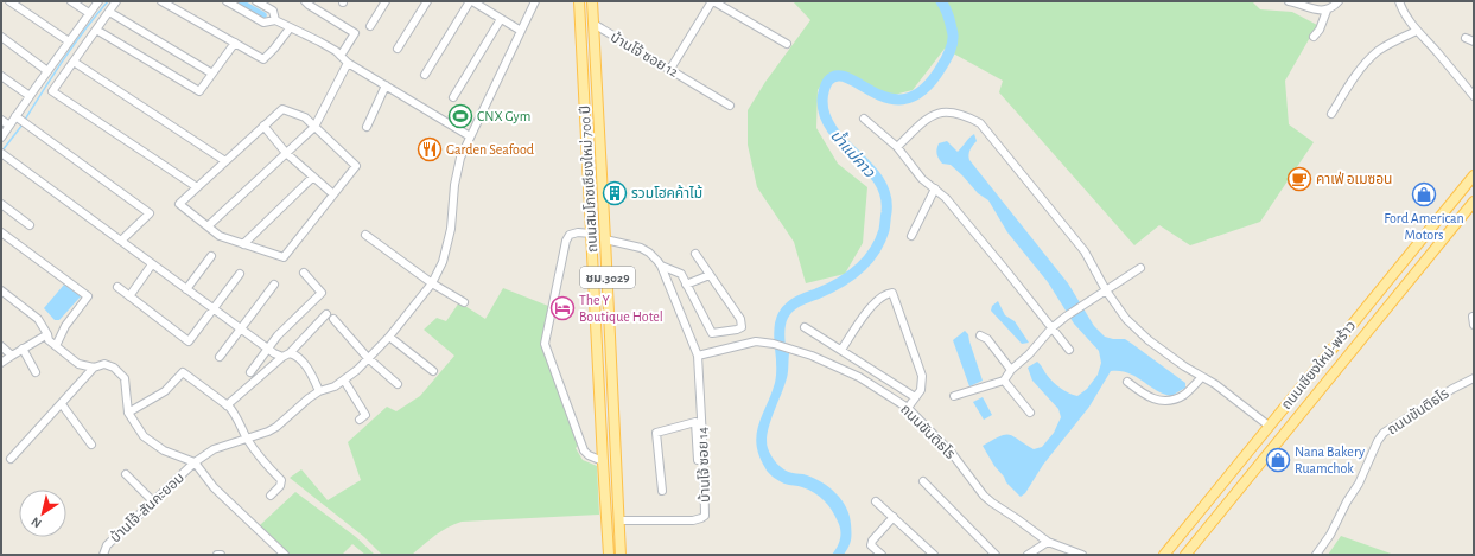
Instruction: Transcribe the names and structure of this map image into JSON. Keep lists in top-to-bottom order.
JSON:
{
  "streets": {
    "main road": ["ถนนสมโภชเชียงใหม่ 700 ปี", "ชม.3029", "ถนนเชียงใหม่-พร้าว"],
    "street": [
      "บ้านโจ้ ซอย 12",
      "ถนนขันติธโร",
      "บ้านโจ้ ซอย 14",
      "บ้านโจ้-สันคะยอม"
    ]
  },
  "crossings": [
    ["บ้านโจ้ ซอย 12", "ถนนสมโภชเชียงใหม่ 700 ปี"],
    ["ถนนสมโภชเชียงใหม่ 700 ปี", "บ้านโจ้ ซอย 14"],
    ["ถนนขันติธโร", "บ้านโจ้ ซอย 14"]
  ],
  "water": ["น้ำแม่คาว"],
  "places": {
    "sports": ["CNX Gym"],
    "restaurant": ["Garden Seafood"],
    "cafe": ["คาเฟ่ อเมซอน"],
    "building": ["รวมโฮคค้าไม้"],
    "shop": ["Ford American Motors", "Nana Bakery Ruamchok"],
    "hotel": ["The Y Boutique Hotel"]
  },
  "north": "bottom left"
}
